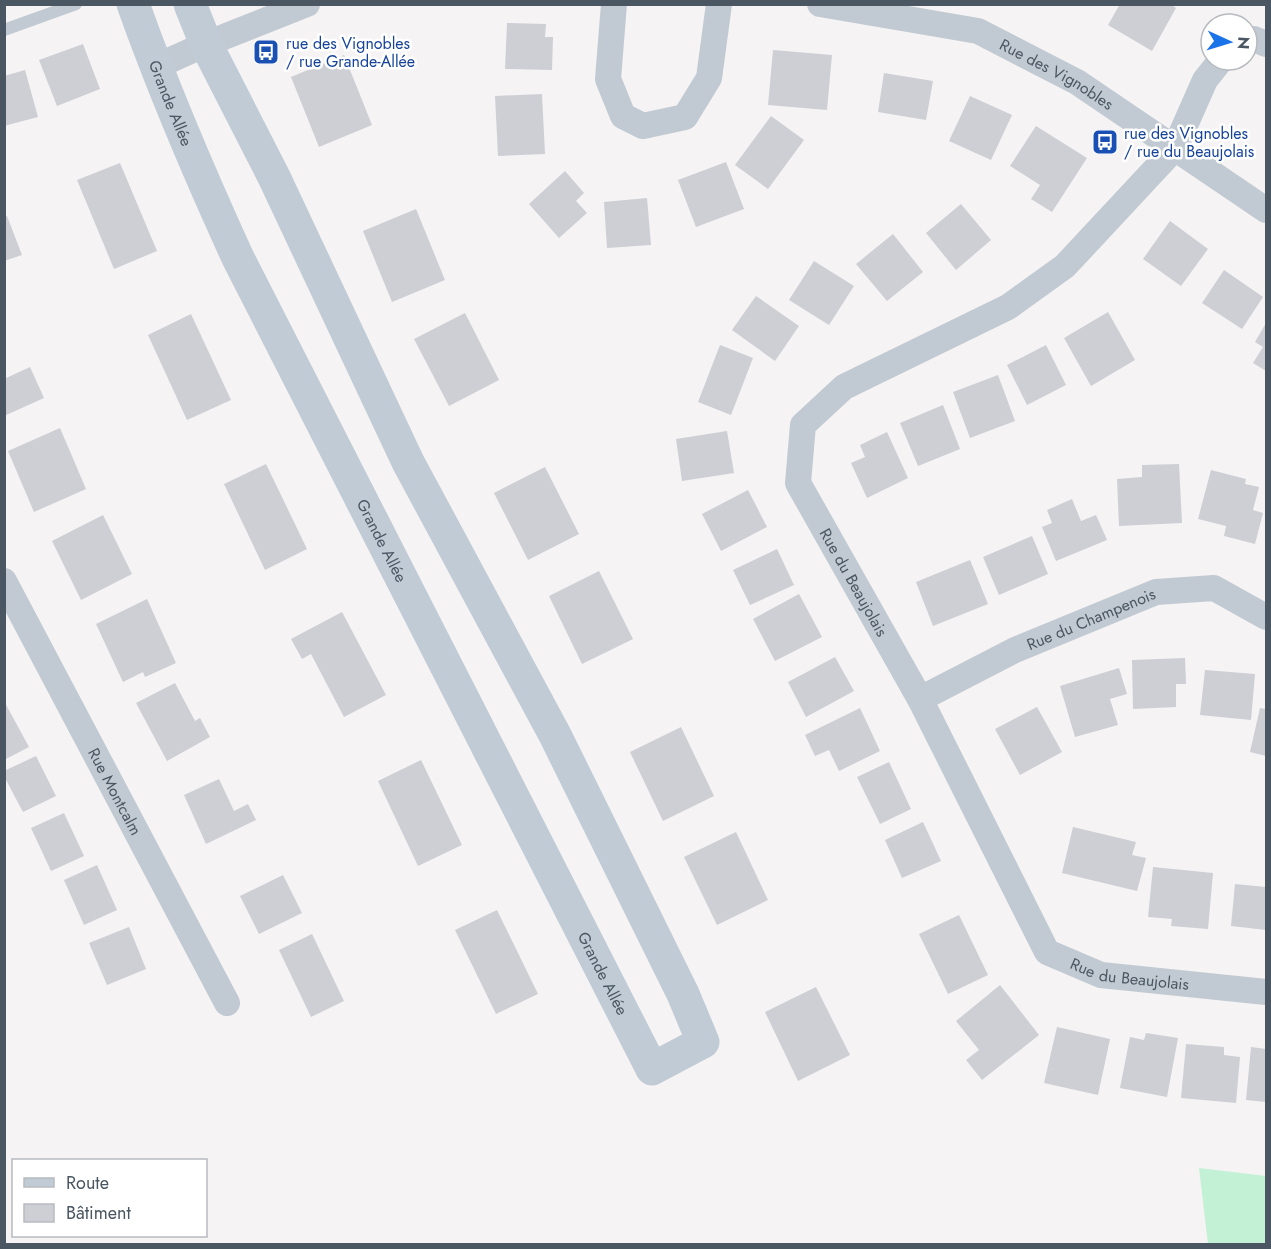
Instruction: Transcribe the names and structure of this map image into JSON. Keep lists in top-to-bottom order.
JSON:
{
  "streets": {
    "street": [
      "Rue des Vignobles",
      "Grande Allée",
      "Rue du Beaujolais",
      "Rue du Champenois",
      "Rue Montcalm"
    ]
  },
  "crossings": [
    ["Rue des Vignobles", "Rue du Beaujolais"],
    ["Rue du Beaujolais", "Rue du Champenois"]
  ],
  "places": {
    "bus stop": ["rue des Vignobles / rue Grande-Allée", "rue des Vignobles / rue du Beaujolais"]
  },
  "legend": ["Route", "Bâtiment"],
  "north": "right"
}
